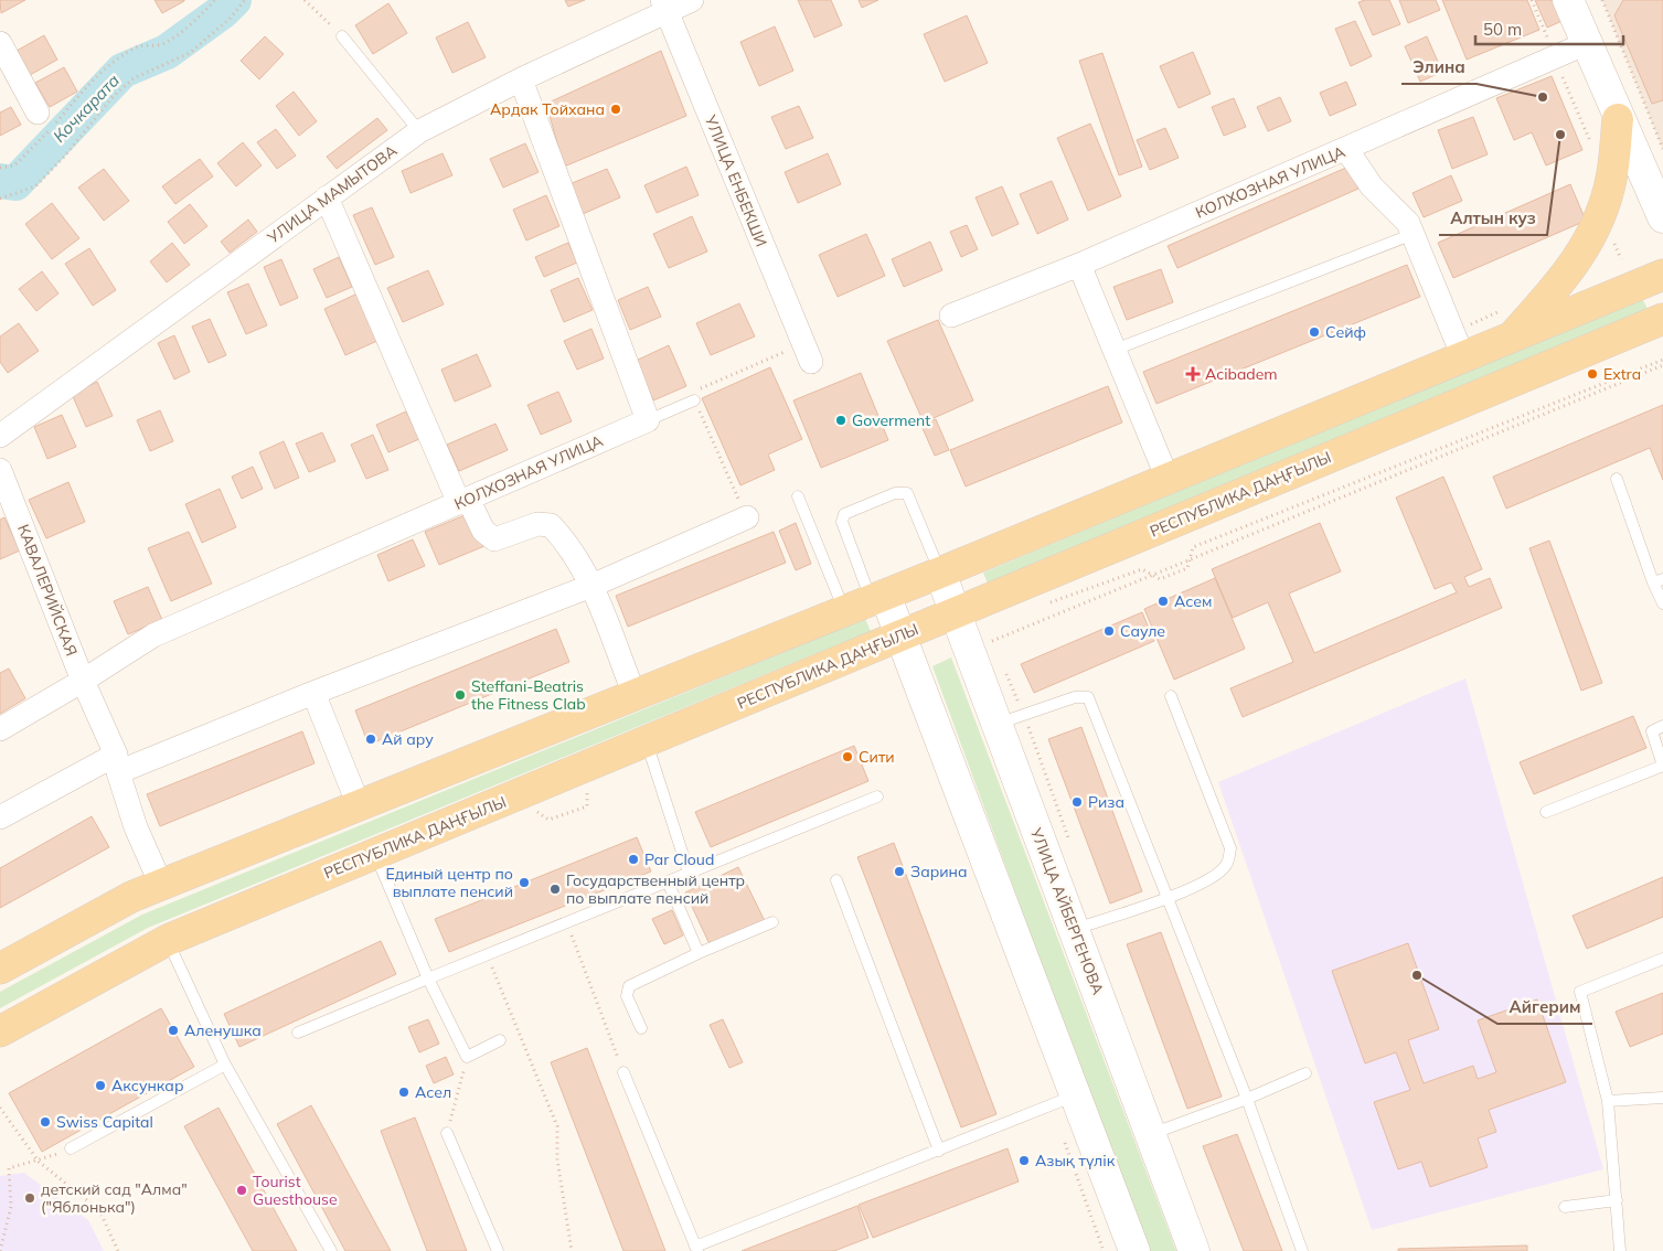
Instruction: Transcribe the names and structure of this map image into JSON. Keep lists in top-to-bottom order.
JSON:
{
  "streets": {
    "main road": ["РЕСПУБЛИКА ДАҢҒЫЛЫ"],
    "street": [
      "УЛИЦА ЕНБЕКШИ",
      "КОЛХОЗНАЯ УЛИЦА",
      "УЛИЦА МАМЫТОВА",
      "КАВАЛЕРИЙСКАЯ",
      "УЛИЦА АЙБЕРГЕНОВА"
    ]
  },
  "crossings": [
    ["УЛИЦА ЕНБЕКШИ", "УЛИЦА МАМЫТОВА"],
    ["КОЛХОЗНАЯ УЛИЦА", "КАВАЛЕРИЙСКАЯ"],
    ["РЕСПУБЛИКА ДАҢҒЫЛЫ", "УЛИЦА АЙБЕРГЕНОВА"]
  ],
  "water": ["Кочкарата"],
  "places": {
    "other": [
      "Элина",
      "Ардак Тойхана",
      "Алтын куз",
      "Сейф",
      "Extra",
      "Goverment",
      "Асем",
      "Сауле",
      "Steffani-Beatris the Fitness Clab",
      "Ай ару",
      "Сити",
      "Риза",
      "Par Cloud",
      "Зарина",
      "Единый центр по выплате пенсий",
      "Государственный центр по выплате пенсий",
      "Айгерим",
      "Аленушка",
      "Аксункар",
      "Асел",
      "Swiss Capital",
      "Азық түлік",
      "Tourist Guesthouse",
      "детский сад \"Алма\" (\"Яблонька\")"
    ],
    "health": ["Acibadem"]
  },
  "scale_bar": "50 m"
}
